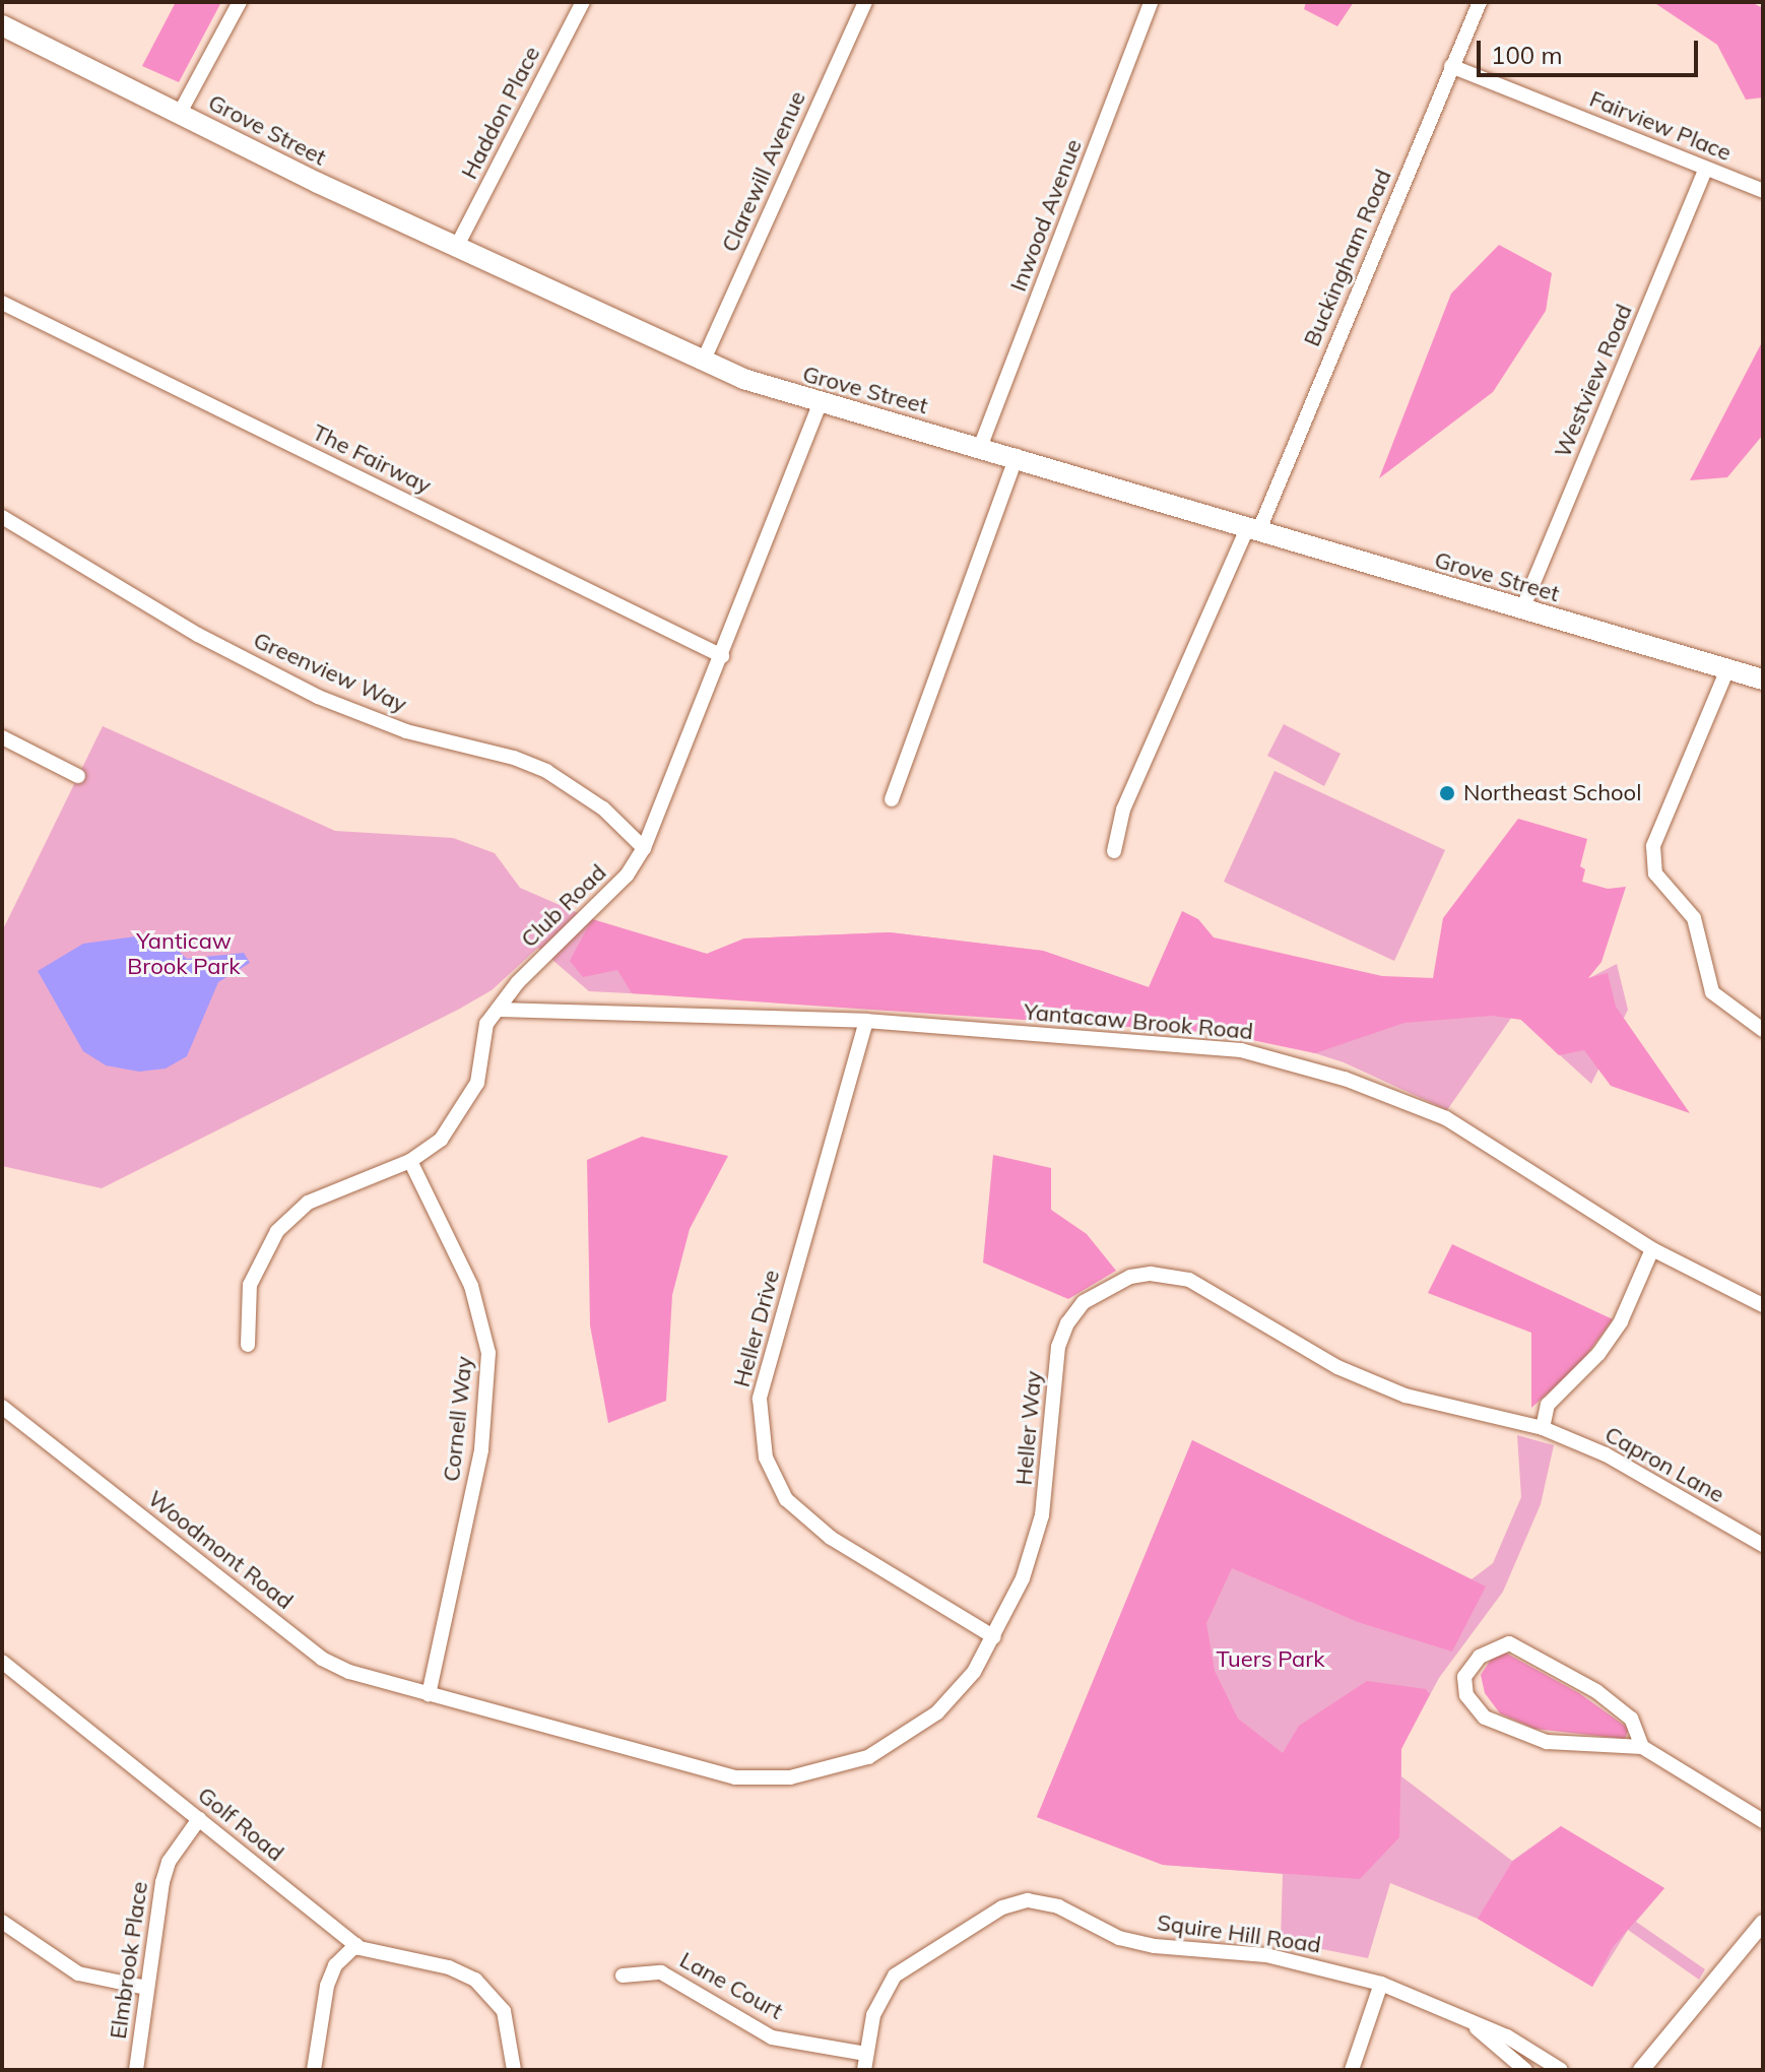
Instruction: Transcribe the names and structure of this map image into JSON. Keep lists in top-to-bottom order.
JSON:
{
  "streets": {
    "main road": ["Grove Street"],
    "street": [
      "Haddon Place",
      "Fairview Place",
      "Clarewill Avenue",
      "Inwood Avenue",
      "Buckingham Road",
      "Westview Road",
      "The Fairway",
      "Greenview Way",
      "Club Road",
      "Yantacaw Brook Road",
      "Heller Drive",
      "Cornell Way",
      "Heller Way",
      "Capron Lane",
      "Woodmont Road",
      "Golf Road",
      "Squire Hill Road",
      "Elmbrook Place",
      "Lane Court"
    ]
  },
  "crossings": [
    ["Haddon Place", "Grove Street"],
    ["Fairview Place", "Buckingham Road"],
    ["Fairview Place", "Westview Road"],
    ["Grove Street", "Clarewill Avenue"],
    ["Grove Street", "Inwood Avenue"],
    ["Grove Street", "Buckingham Road"],
    ["Grove Street", "Westview Road"],
    ["Grove Street", "Club Road"],
    ["The Fairway", "Club Road"],
    ["Greenview Way", "Club Road"],
    ["Club Road", "Yantacaw Brook Road"],
    ["Club Road", "Cornell Way"],
    ["Yantacaw Brook Road", "Heller Drive"],
    ["Heller Drive", "Heller Way"],
    ["Cornell Way", "Heller Way"],
    ["Cornell Way", "Woodmont Road"],
    ["Heller Way", "Capron Lane"],
    ["Heller Way", "Woodmont Road"],
    ["Golf Road", "Elmbrook Place"],
    ["Squire Hill Road", "Lane Court"]
  ],
  "parks": ["Yanticaw Brook Park", "Tuers Park"],
  "places": ["Northeast School"],
  "scale_bar": "100 m"
}
